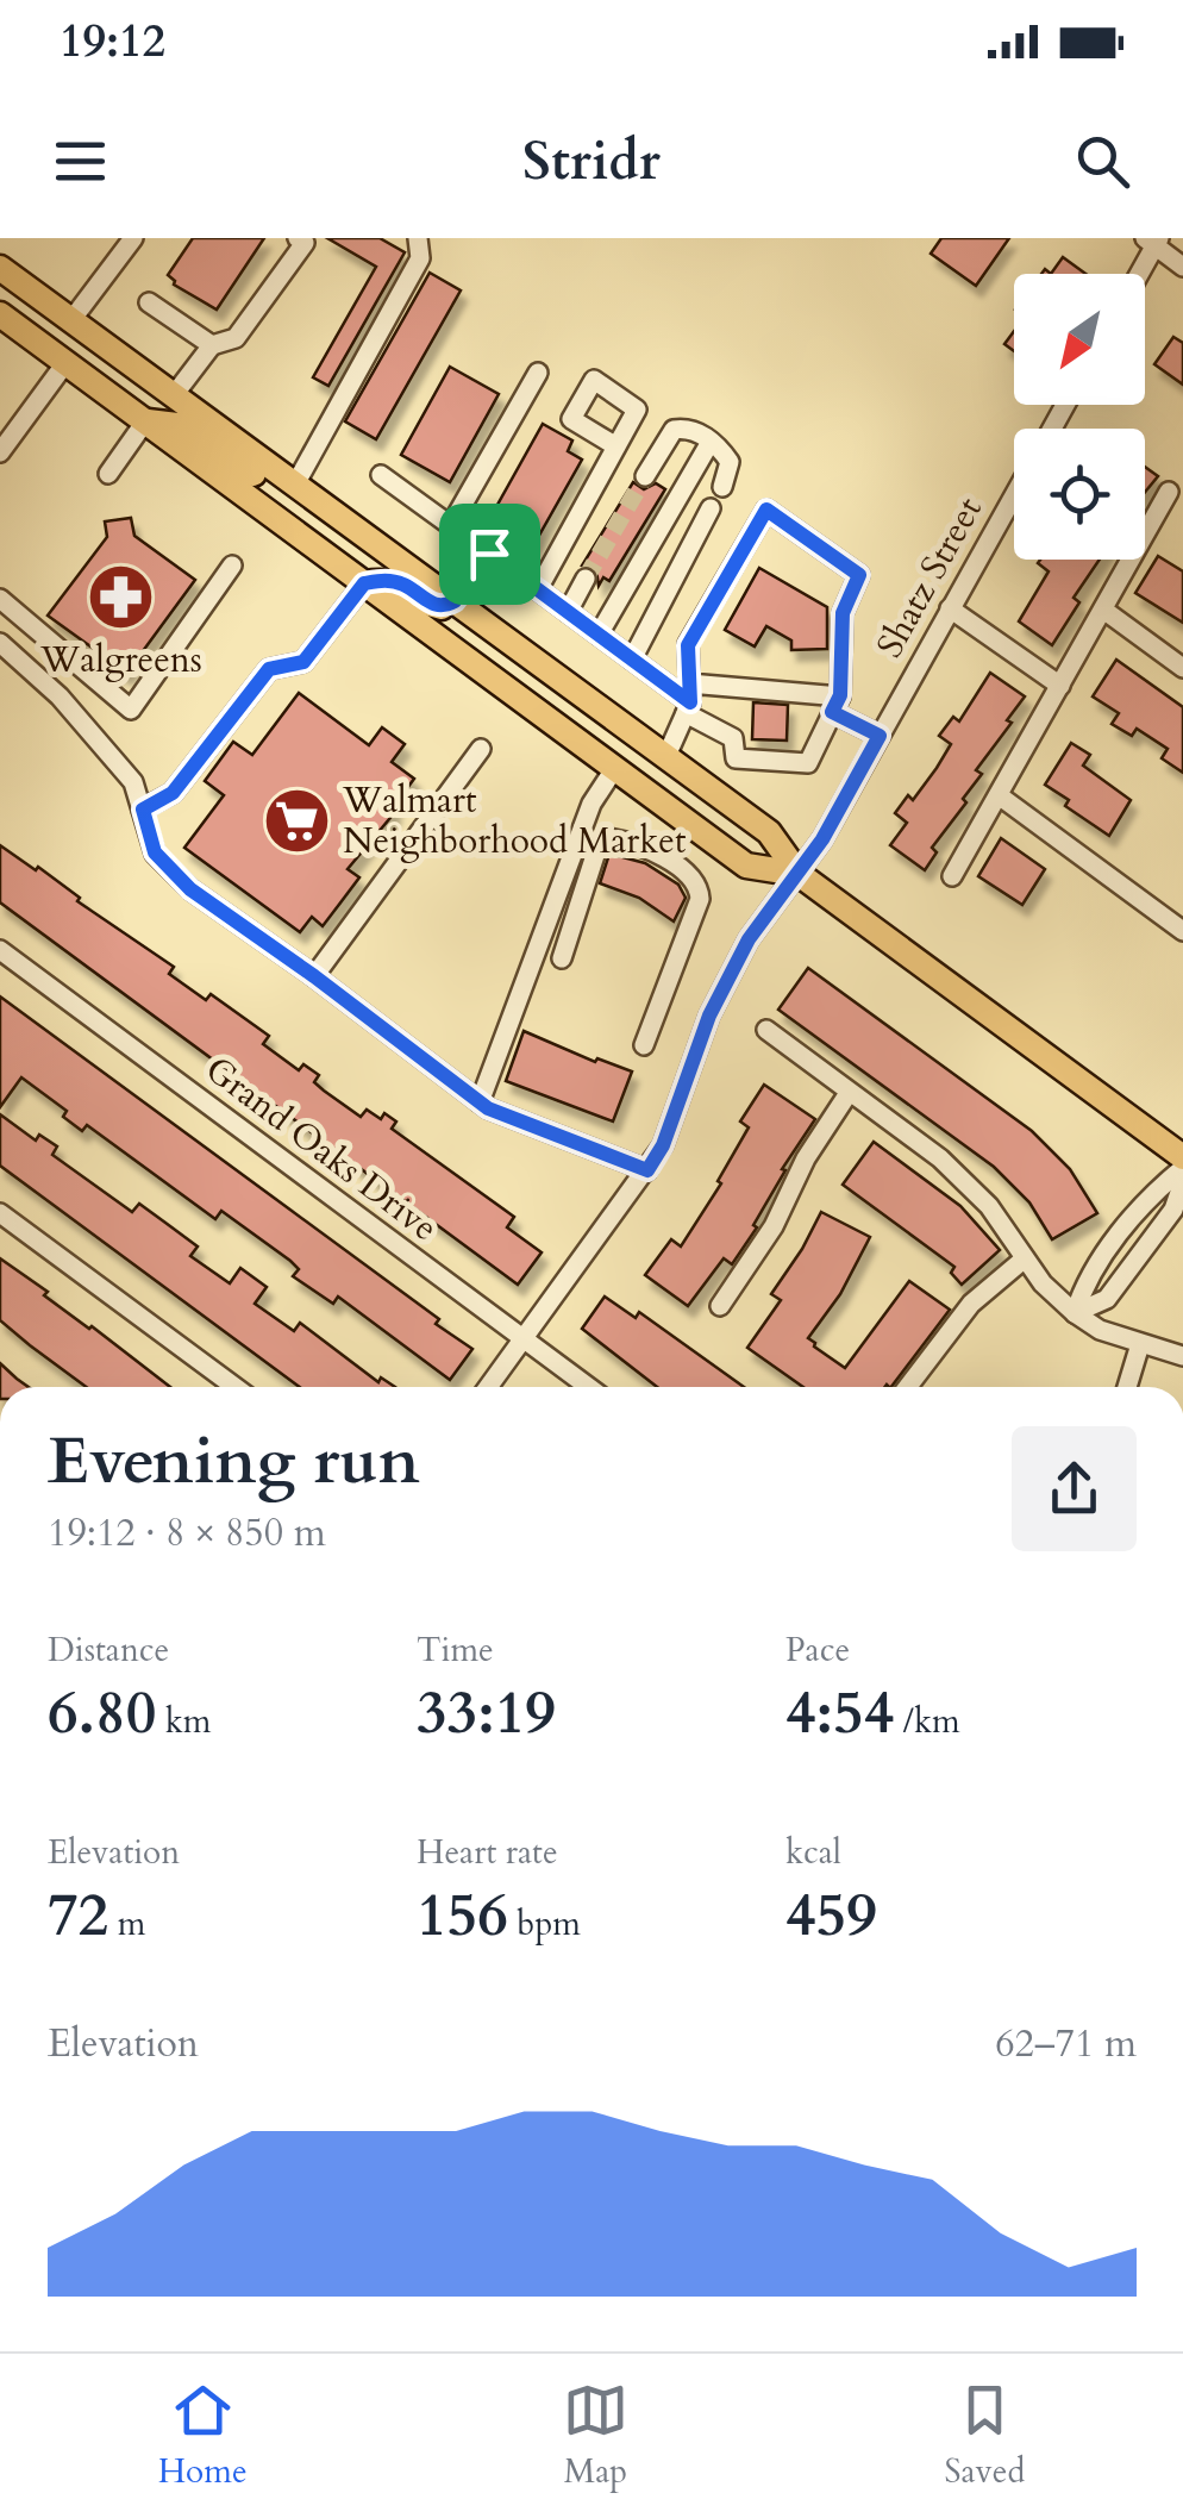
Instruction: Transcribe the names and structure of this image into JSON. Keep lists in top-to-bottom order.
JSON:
{
  "streets": {
    "street": ["Shatz Street", "Grand Oaks Drive"]
  },
  "crossings": [
    ["Shatz Street", "Grand Oaks Drive"]
  ],
  "places": {
    "pharmacy": ["Walgreens"],
    "supermarket": ["Walmart Neighborhood Market"]
  },
  "north": "bottom left",
  "page": {
    "status": "19:12",
    "header": "Stridr",
    "heading": ["Evening run", "19:12 · 8 × 850 m"],
    "stats": [
      ["Distance", "6.80 km"],
      ["Time", "33:19"],
      ["Pace", "4:54 /km"],
      ["Elevation", "72 m"],
      ["Heart rate", "156 bpm"],
      ["kcal", "459"]
    ],
    "chart": ["Elevation", "62–71 m"],
    "tabs": ["Home", "Map", "Saved"]
  }
}
